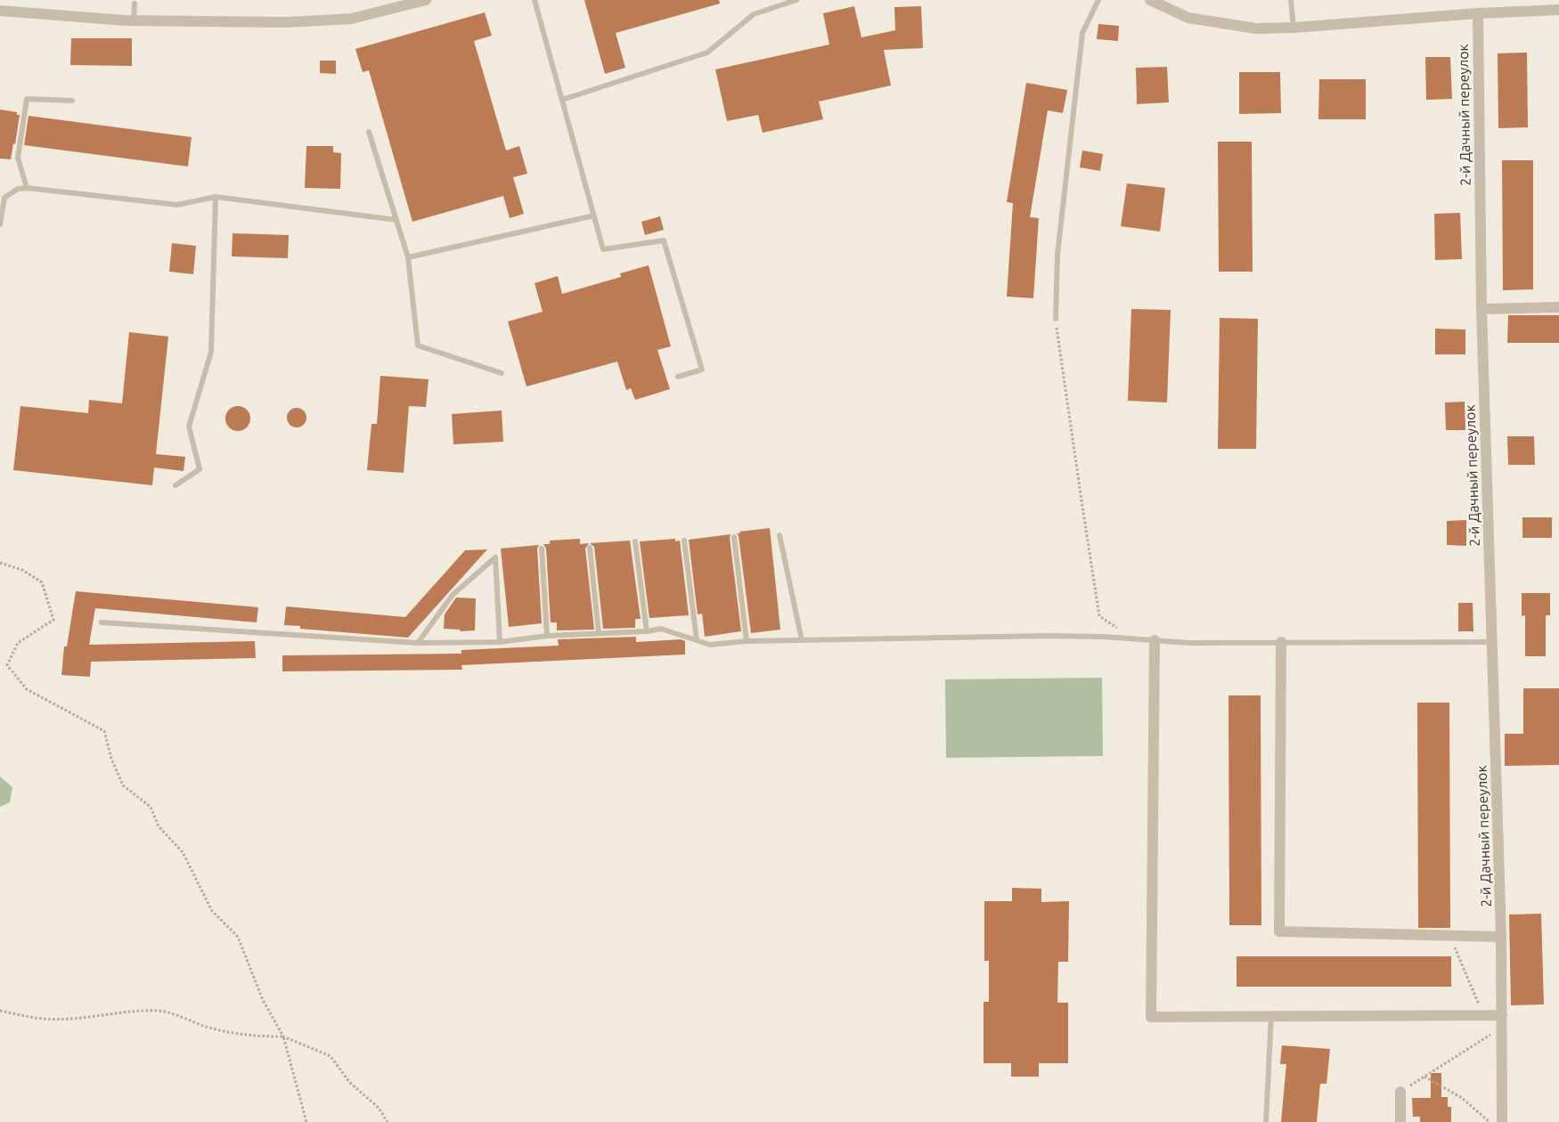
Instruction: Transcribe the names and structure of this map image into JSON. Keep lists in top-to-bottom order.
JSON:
{
  "streets": {
    "street": ["2-й Дачный переулок"]
  }
}
